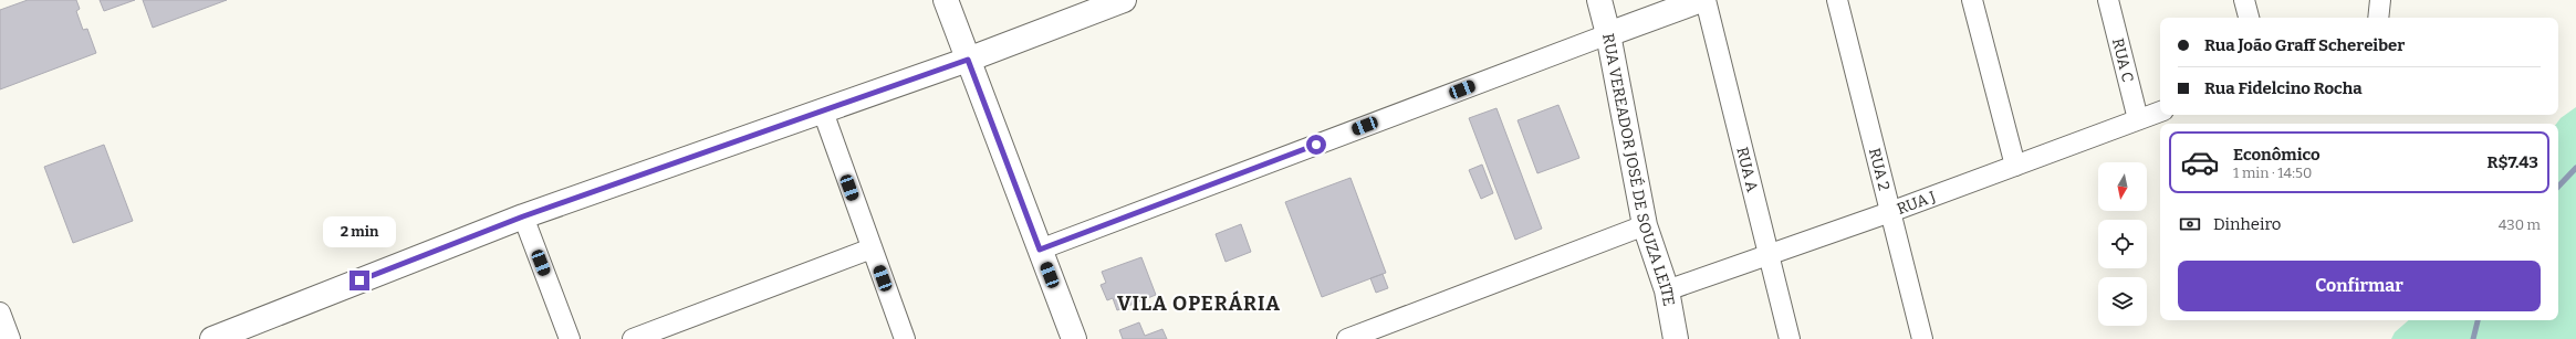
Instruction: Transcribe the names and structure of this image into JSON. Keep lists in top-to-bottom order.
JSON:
{
  "streets": {
    "street": [
      "RUA C",
      "RUA VEREADOR JOSÉ DE SOUZA LEITE",
      "RUA A",
      "RUA 2",
      "RUA J"
    ]
  },
  "crossings": [
    ["RUA C", "RUA J"],
    ["RUA VEREADOR JOSÉ DE SOUZA LEITE", "RUA J"],
    ["RUA A", "RUA J"],
    ["RUA 2", "RUA J"]
  ],
  "districts": ["VILA OPERÁRIA"],
  "north": "bottom",
  "page": {
    "banner": ["Rua João Graff Schereiber", "Rua Fidelcino Rocha"],
    "list": [
      {
        "name": "Econômico",
        "note": "1 min · 14:50",
        "value": "R$7.43"
      }
    ],
    "pay": ["Dinheiro", "430 m"],
    "bubble": "2 min",
    "buttons": "Confirmar"
  }
}
